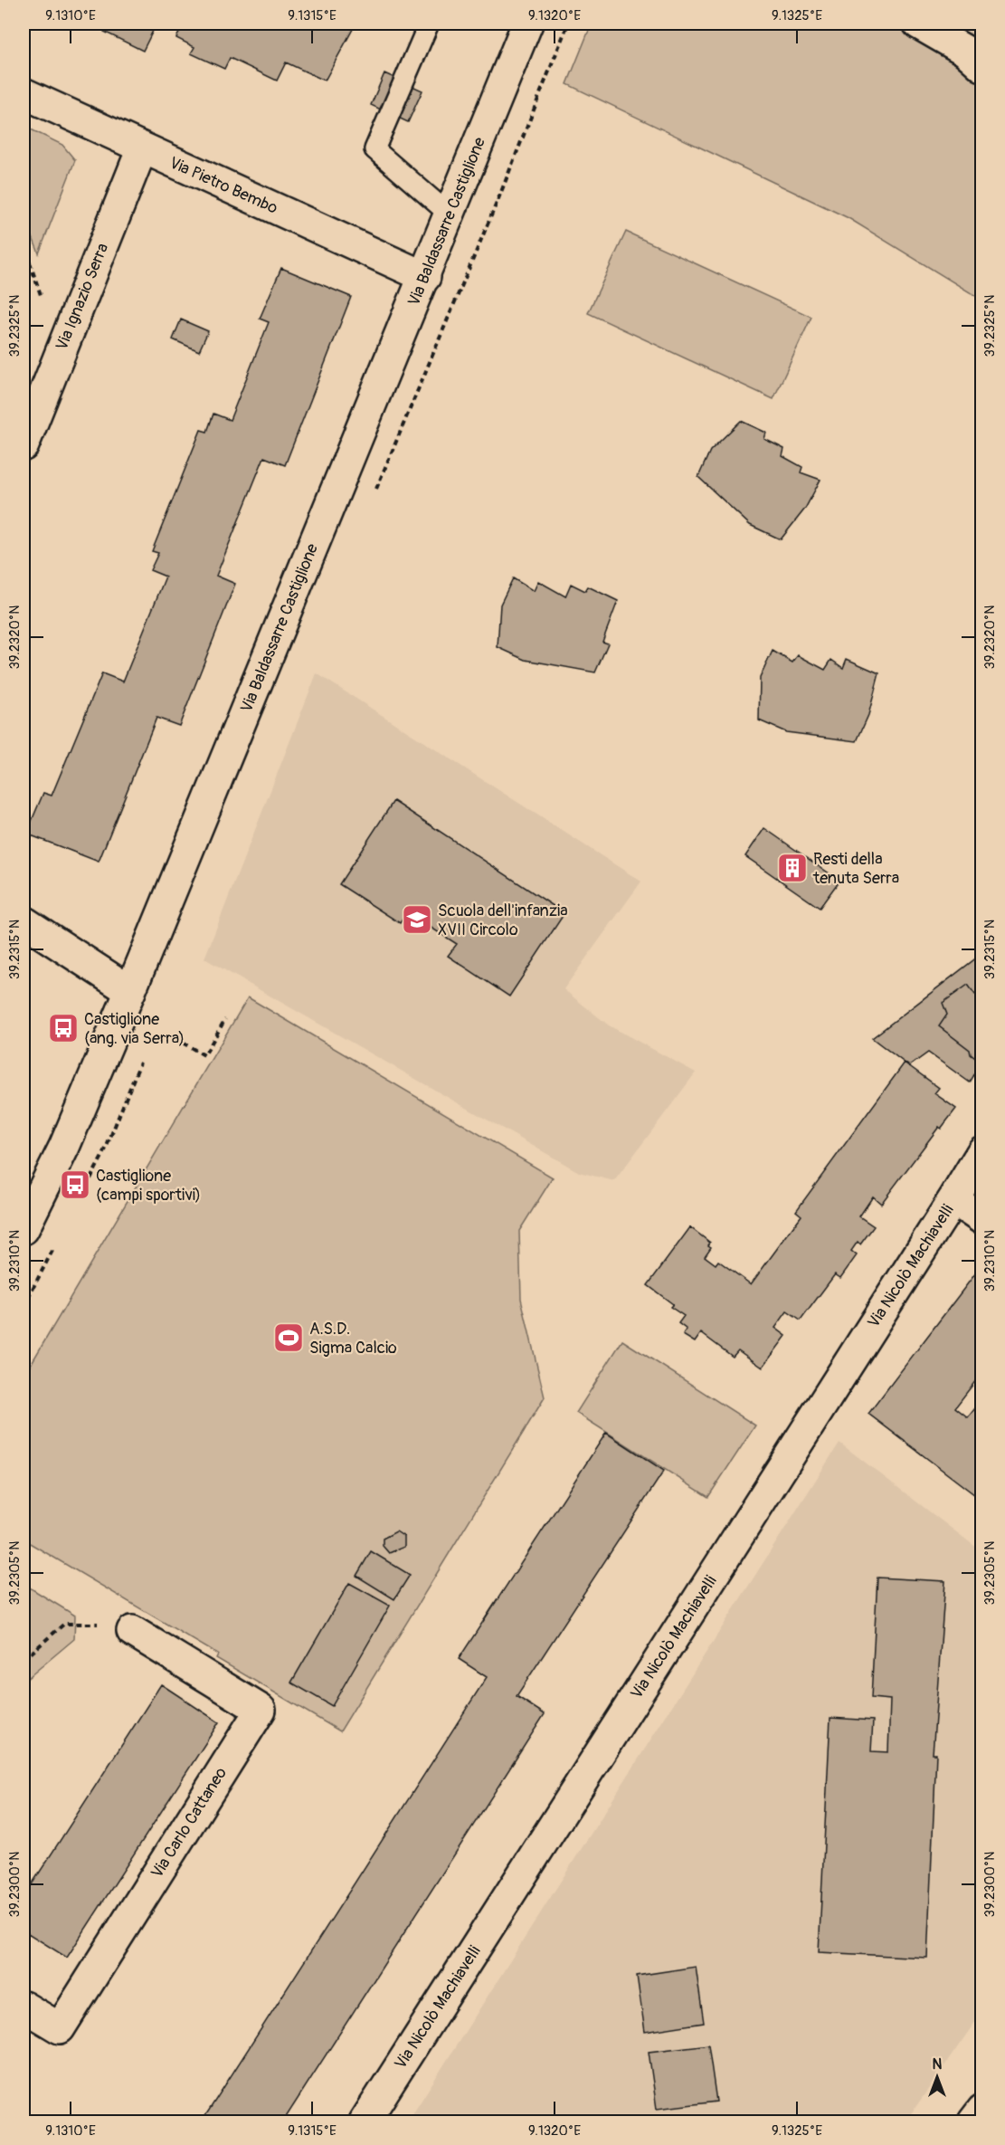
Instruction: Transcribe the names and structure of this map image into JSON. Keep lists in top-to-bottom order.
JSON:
{
  "streets": {
    "main road": [
      "Via Pietro Bembo",
      "Via Baldassarre Castiglione",
      "Via Ignazio Serra",
      "Via Nicolò Machiavelli",
      "Via Carlo Cattaneo"
    ]
  },
  "crossings": [
    ["Via Pietro Bembo", "Via Baldassarre Castiglione"],
    ["Via Pietro Bembo", "Via Ignazio Serra"]
  ],
  "places": {
    "building": ["Resti della tenuta Serra"],
    "school or university": ["Scuola dell'infanzia XVII Circolo"],
    "bus stop": ["Castiglione (ang. via Serra)", "Castiglione (campi sportivi)"],
    "sports": ["A.S.D. Sigma Calcio"]
  },
  "north": "top",
  "coordinates": [
    "9.1310°E",
    "9.1315°E",
    "9.1320°E",
    "9.1325°E",
    "39.2325°N",
    "39.2320°N",
    "39.2315°N",
    "39.2310°N",
    "39.2305°N",
    "39.2300°N"
  ]
}
